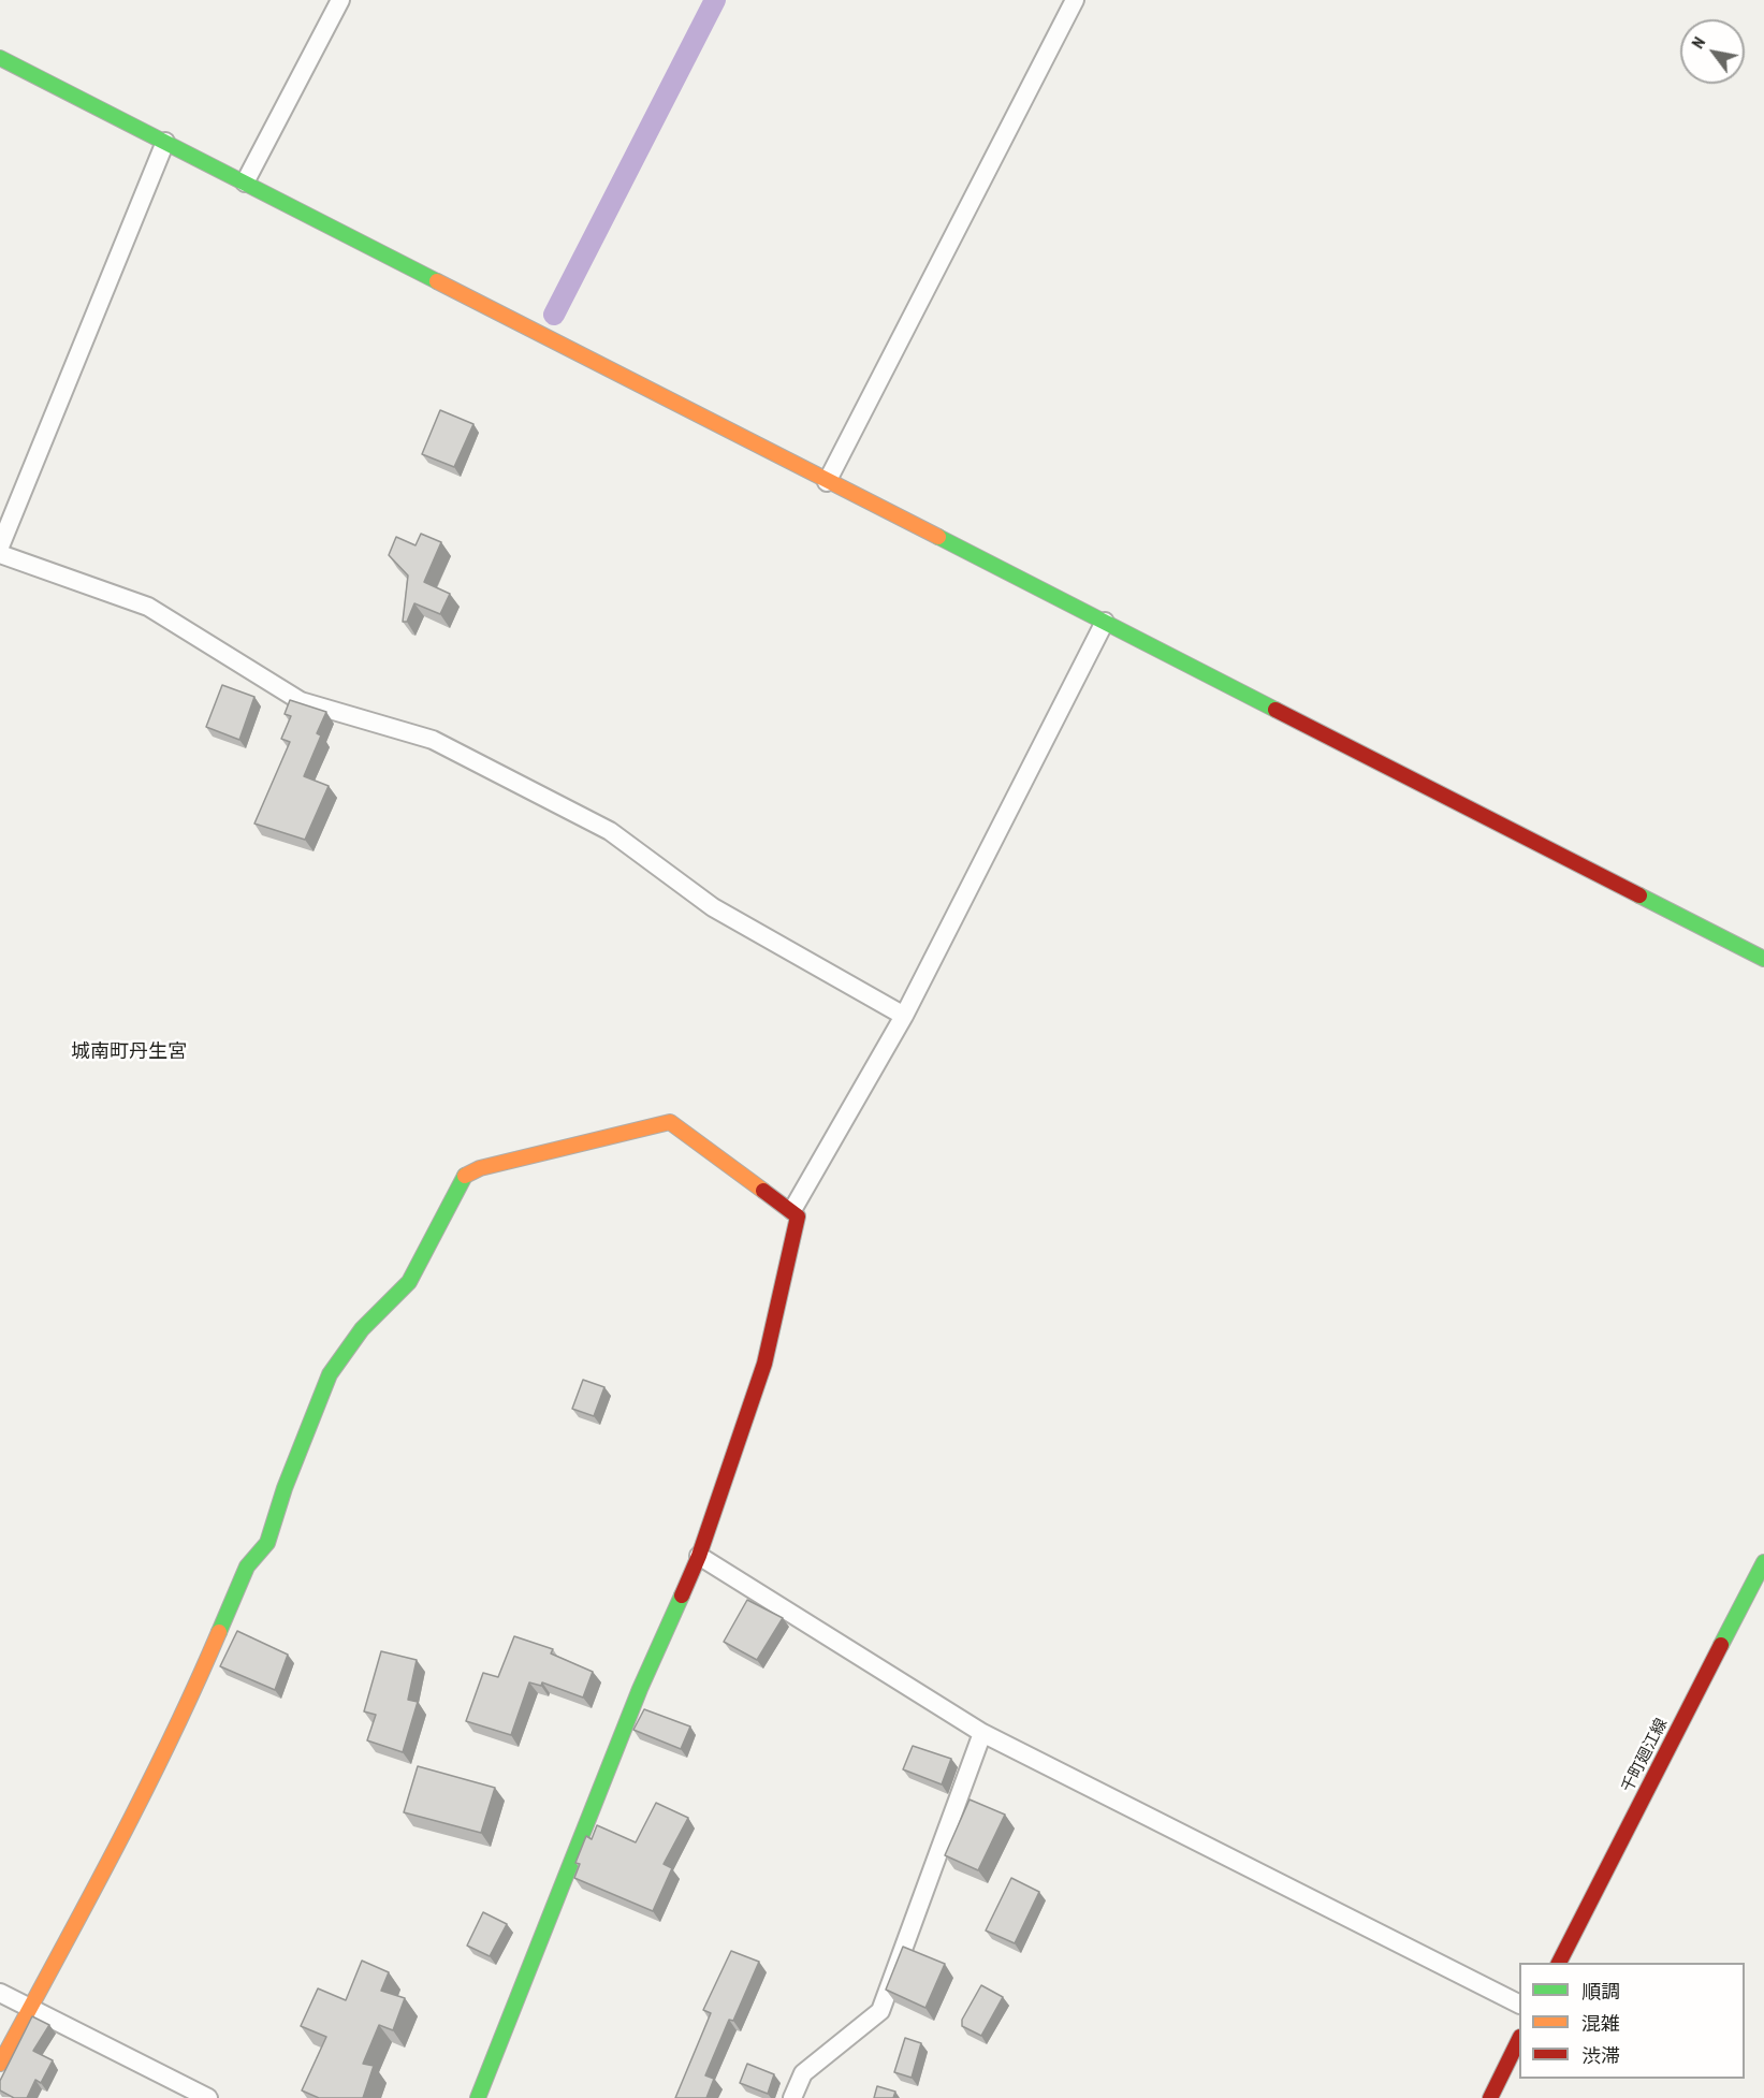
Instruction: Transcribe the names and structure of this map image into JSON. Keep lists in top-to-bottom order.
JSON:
{
  "streets": {
    "street": ["千町廻江線"]
  },
  "districts": ["城南町丹生宮"],
  "legend": ["順調", "混雑", "渋滞"],
  "north": "top left"
}
